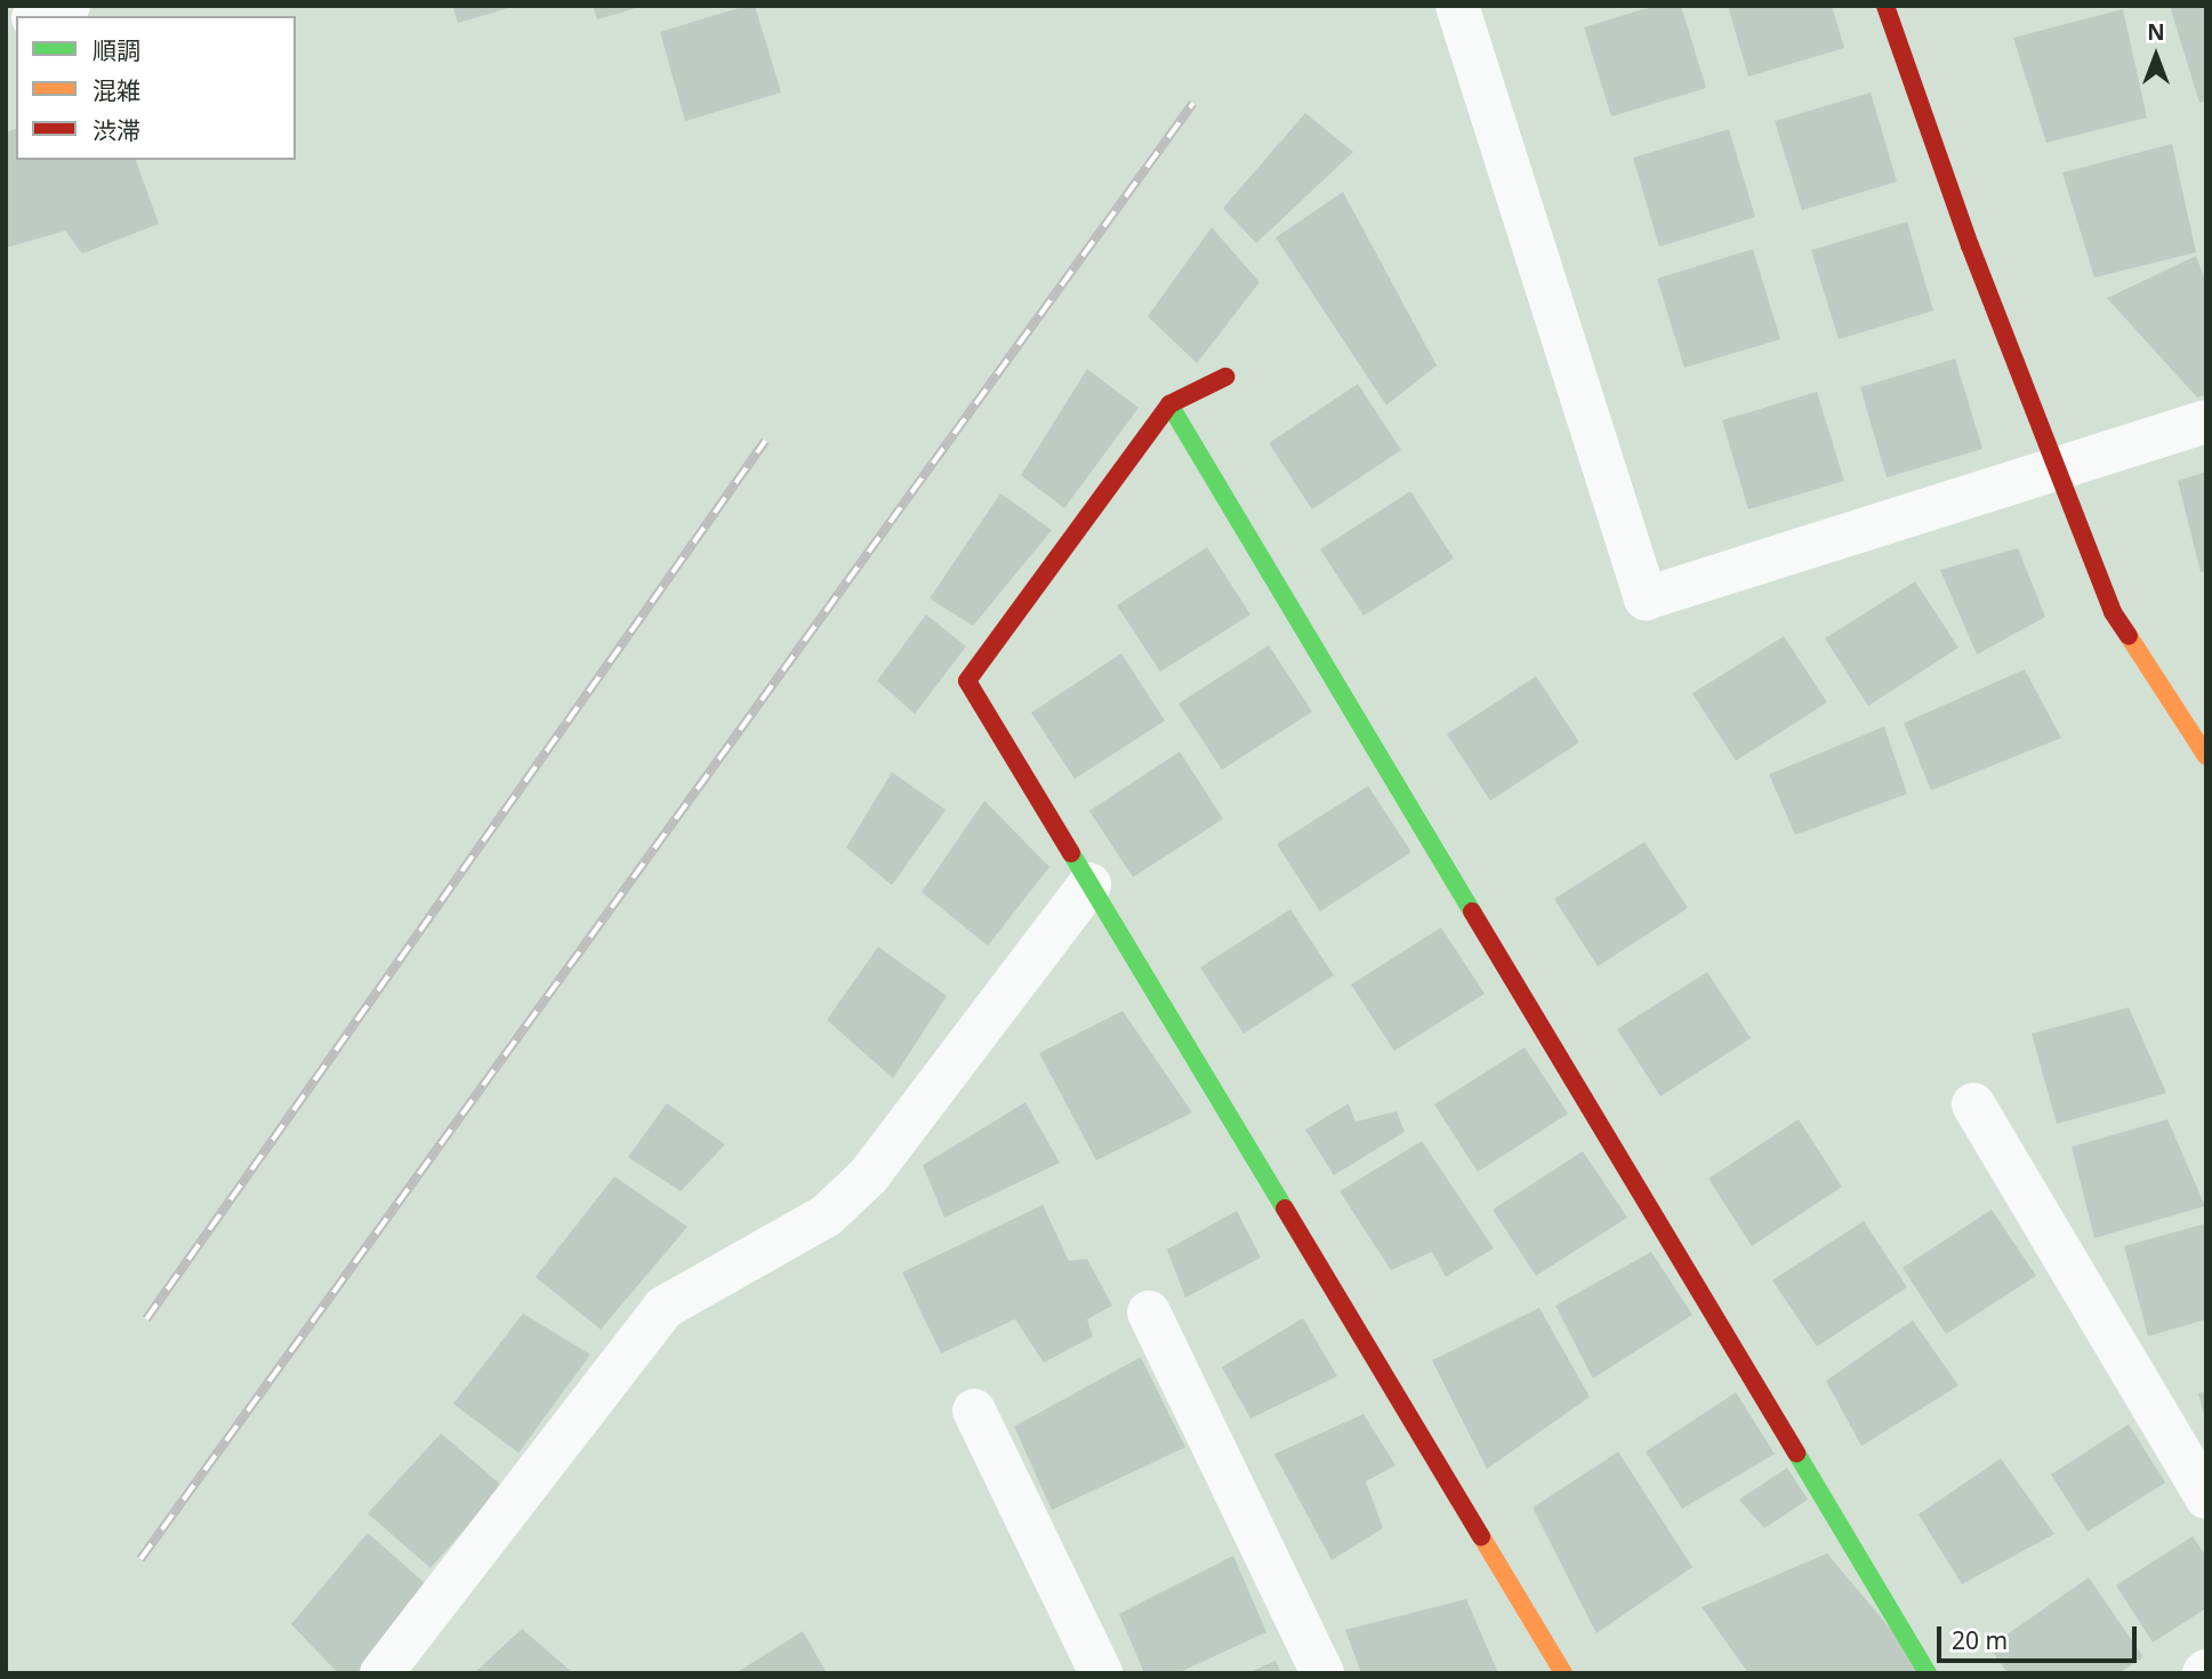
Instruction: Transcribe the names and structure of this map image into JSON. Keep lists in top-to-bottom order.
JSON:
{
  "legend": ["順調", "混雑", "渋滞"],
  "scale_bar": "20 m",
  "north": "top"
}
